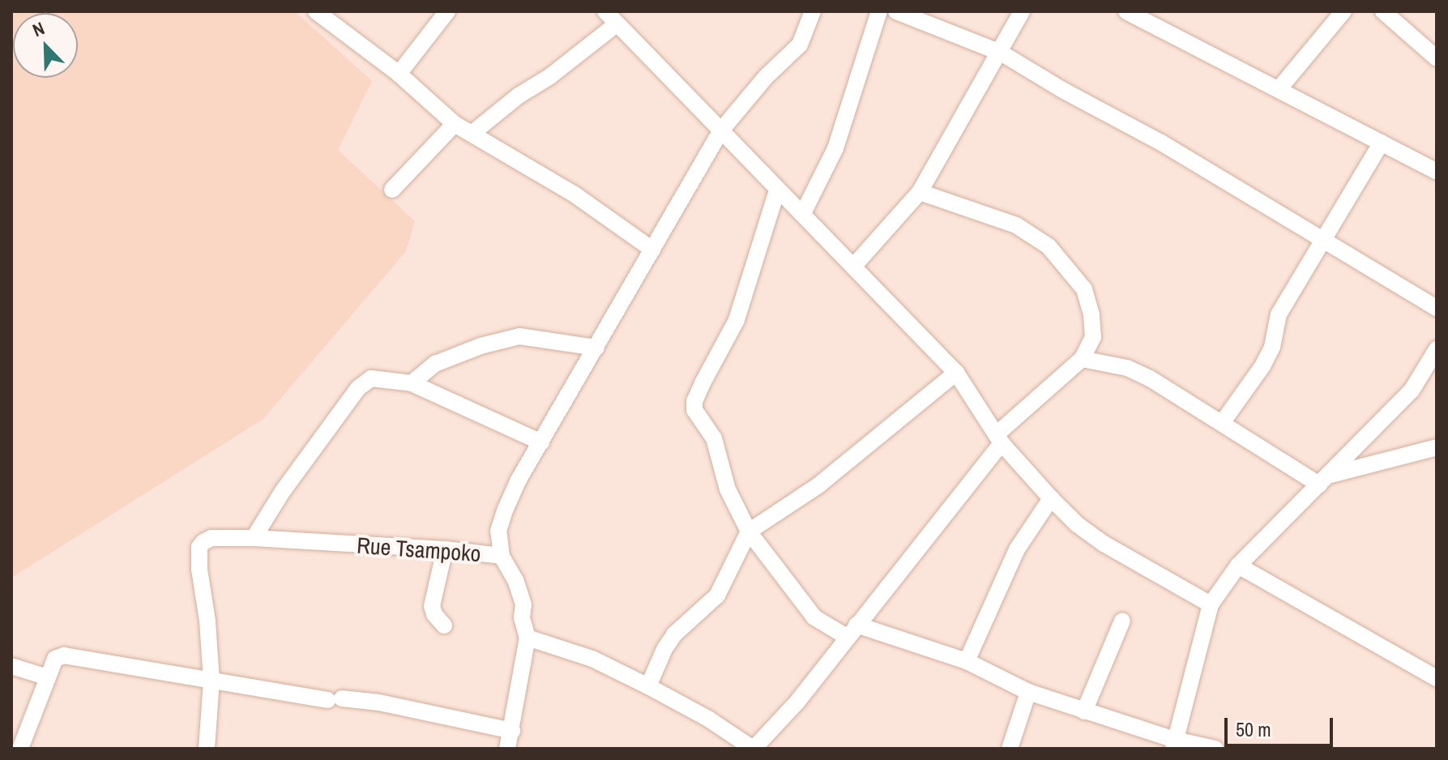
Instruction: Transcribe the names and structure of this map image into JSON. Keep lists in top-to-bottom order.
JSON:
{
  "streets": {
    "street": ["Rue Tsampoko"]
  },
  "scale_bar": "50 m",
  "north": "top left"
}
